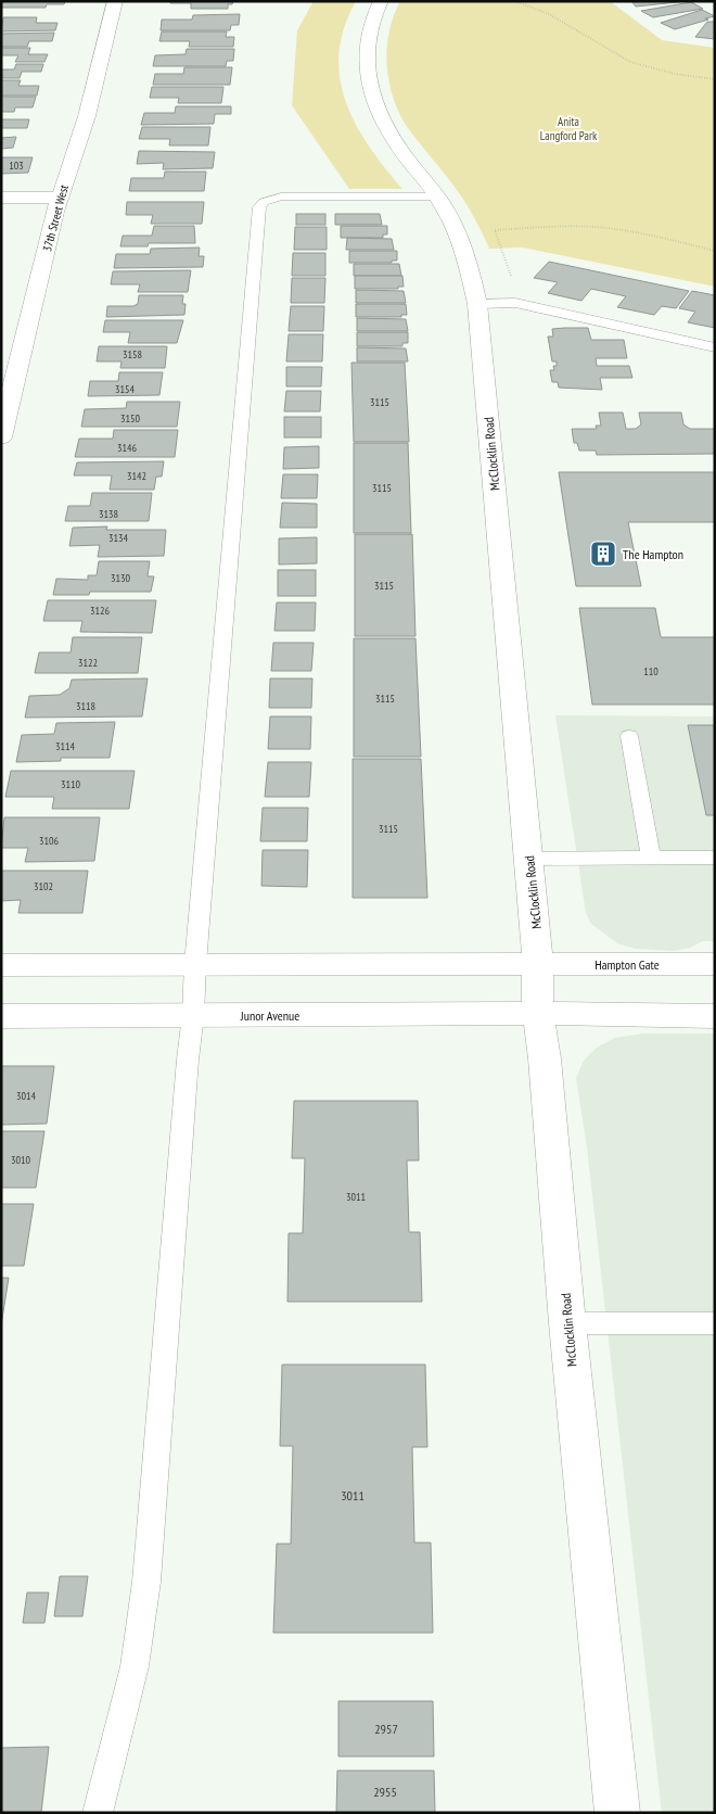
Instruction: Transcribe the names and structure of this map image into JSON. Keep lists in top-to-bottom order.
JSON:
{
  "streets": {
    "street": [
      "37th Street West",
      "McClocklin Road",
      "Hampton Gate",
      "Junor Avenue"
    ]
  },
  "crossings": [
    ["McClocklin Road", "Hampton Gate"],
    ["McClocklin Road", "Junor Avenue"]
  ],
  "parks": ["Anita Langford Park"],
  "places": {
    "building": ["The Hampton"]
  },
  "house_numbers": [
    "103",
    "3158",
    "3154",
    "3115",
    "3150",
    "3146",
    "3142",
    "3115",
    "3138",
    "3134",
    "3130",
    "3115",
    "3126",
    "3122",
    "110",
    "3115",
    "3118",
    "3114",
    "3110",
    "3115",
    "3106",
    "3102",
    "3014",
    "3010",
    "3011",
    "3011",
    "2957",
    "2955"
  ]
}
